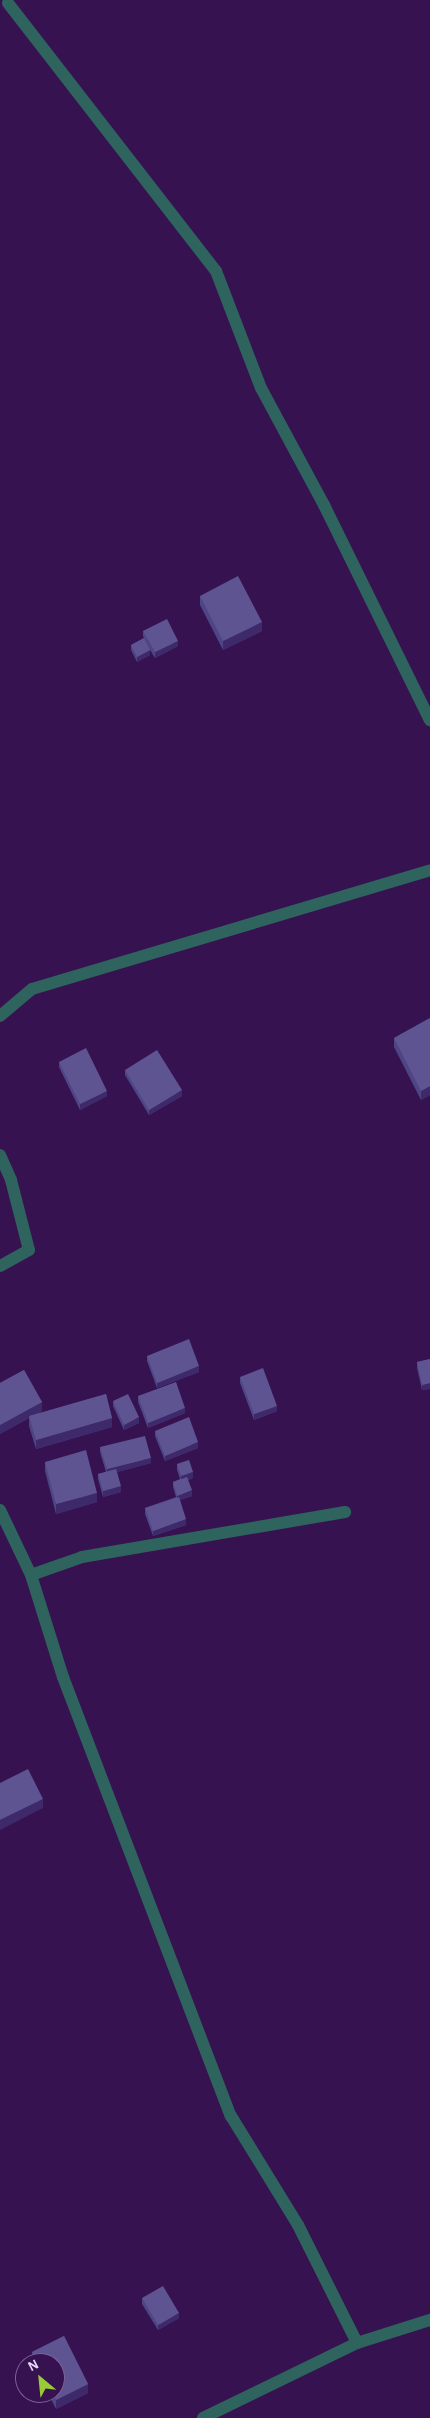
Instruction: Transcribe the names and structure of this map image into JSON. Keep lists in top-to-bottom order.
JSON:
{
  "north": "top left"
}
